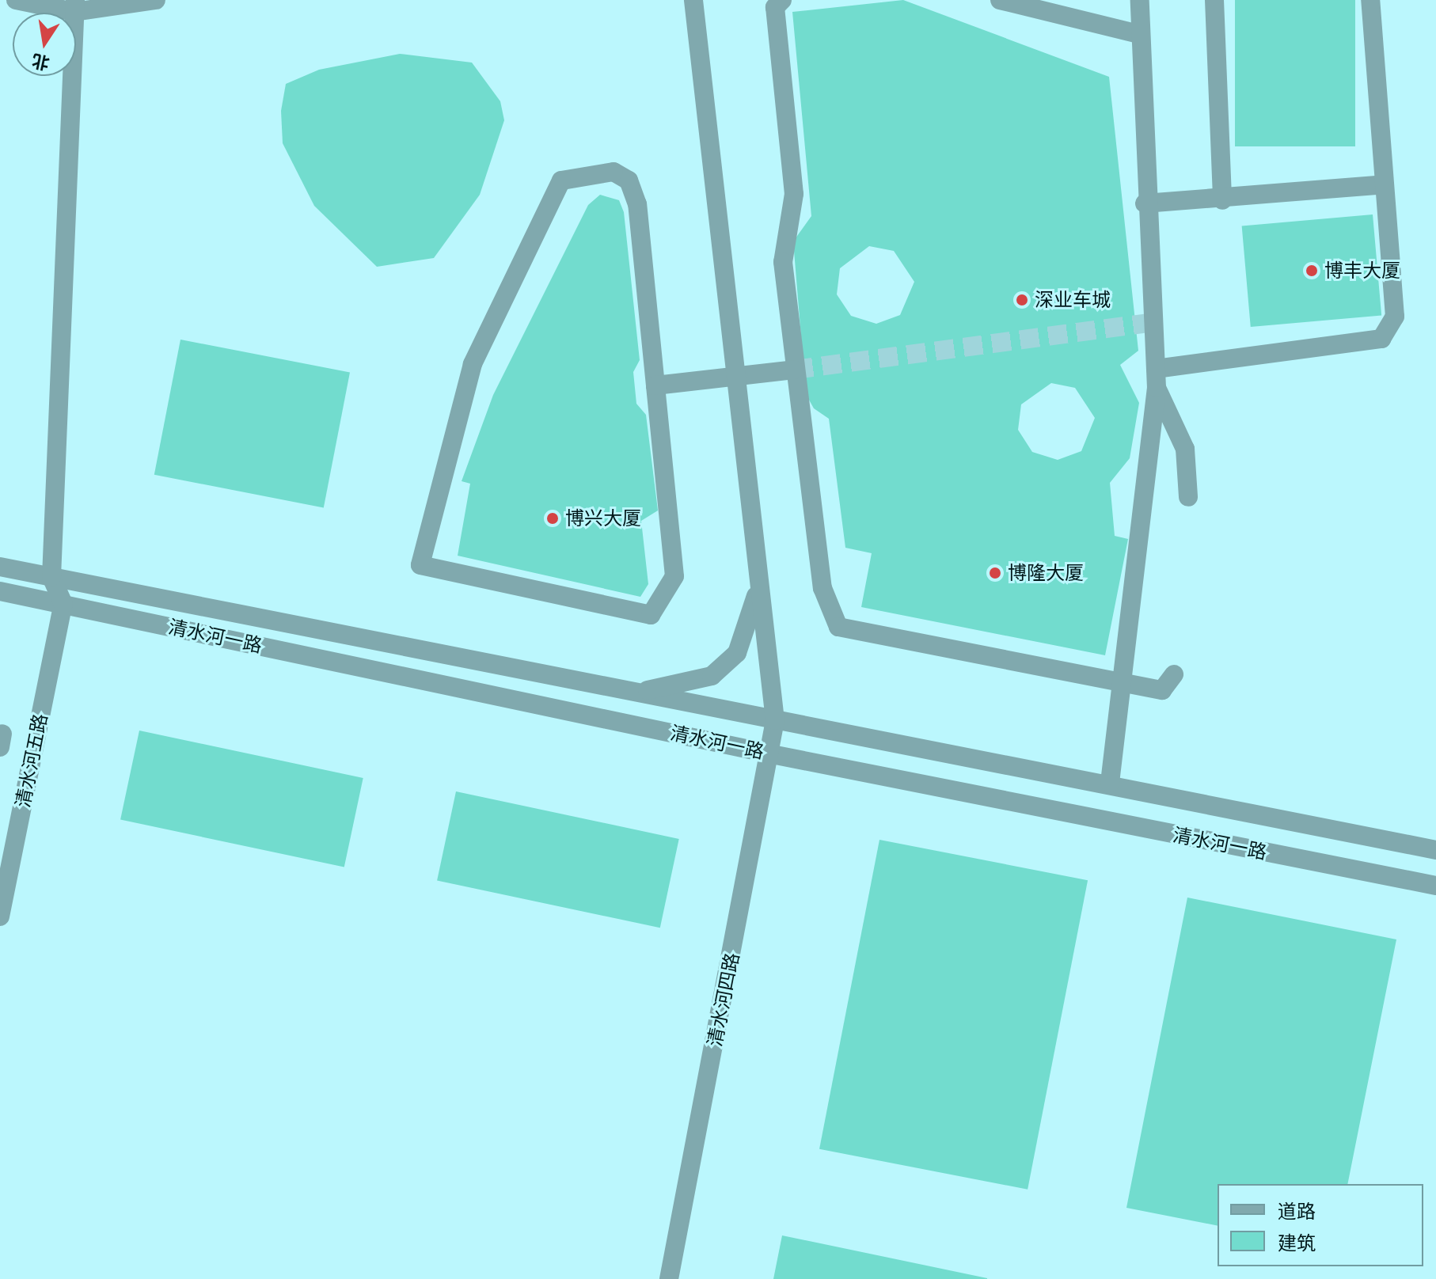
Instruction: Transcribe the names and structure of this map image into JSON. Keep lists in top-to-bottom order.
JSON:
{
  "streets": {
    "street": ["清水河一路", "清水河五路", "清水河四路"]
  },
  "crossings": [
    ["清水河一路", "清水河五路"],
    ["清水河一路", "清水河四路"]
  ],
  "places": [
    "博丰大厦",
    "深业车城",
    "博兴大厦",
    "博隆大厦"
  ],
  "legend": ["道路", "建筑"],
  "north": "bottom"
}
